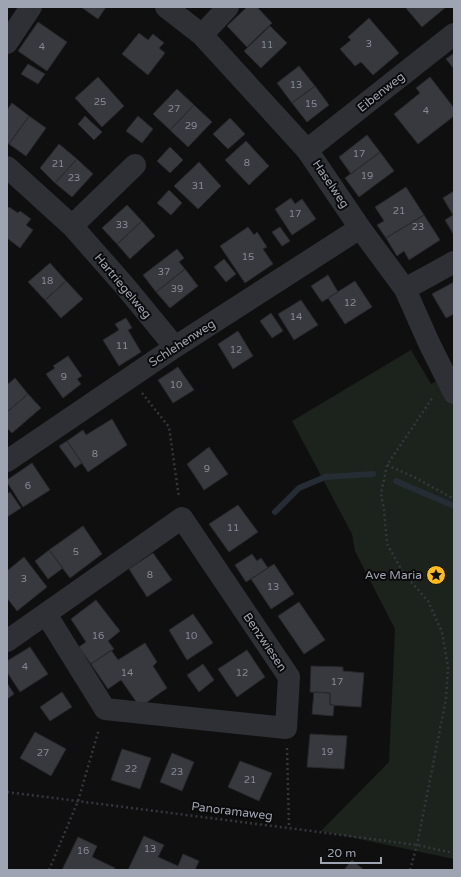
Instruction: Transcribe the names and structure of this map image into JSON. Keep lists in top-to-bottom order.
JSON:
{
  "streets": {
    "street": [
      "Eibenweg",
      "Haselweg",
      "Hartriegelweg",
      "Schlehenweg",
      "Benzwiesen"
    ],
    "path": ["Panoramaweg"]
  },
  "crossings": [
    ["Eibenweg", "Haselweg"],
    ["Haselweg", "Schlehenweg"],
    ["Hartriegelweg", "Schlehenweg"]
  ],
  "places": {
    "place": ["Ave Maria"]
  },
  "house_numbers": [
    "3",
    "11",
    "4",
    "13",
    "25",
    "15",
    "27",
    "4",
    "29",
    "17",
    "8",
    "21",
    "19",
    "23",
    "31",
    "21",
    "17",
    "33",
    "23",
    "15",
    "37",
    "18",
    "39",
    "12",
    "14",
    "11",
    "12",
    "9",
    "10",
    "8",
    "9",
    "6",
    "11",
    "5",
    "8",
    "3",
    "13",
    "16",
    "10",
    "4",
    "14",
    "12",
    "17",
    "19",
    "27",
    "22",
    "23",
    "21",
    "13",
    "16"
  ],
  "scale_bar": "20 m"
}
